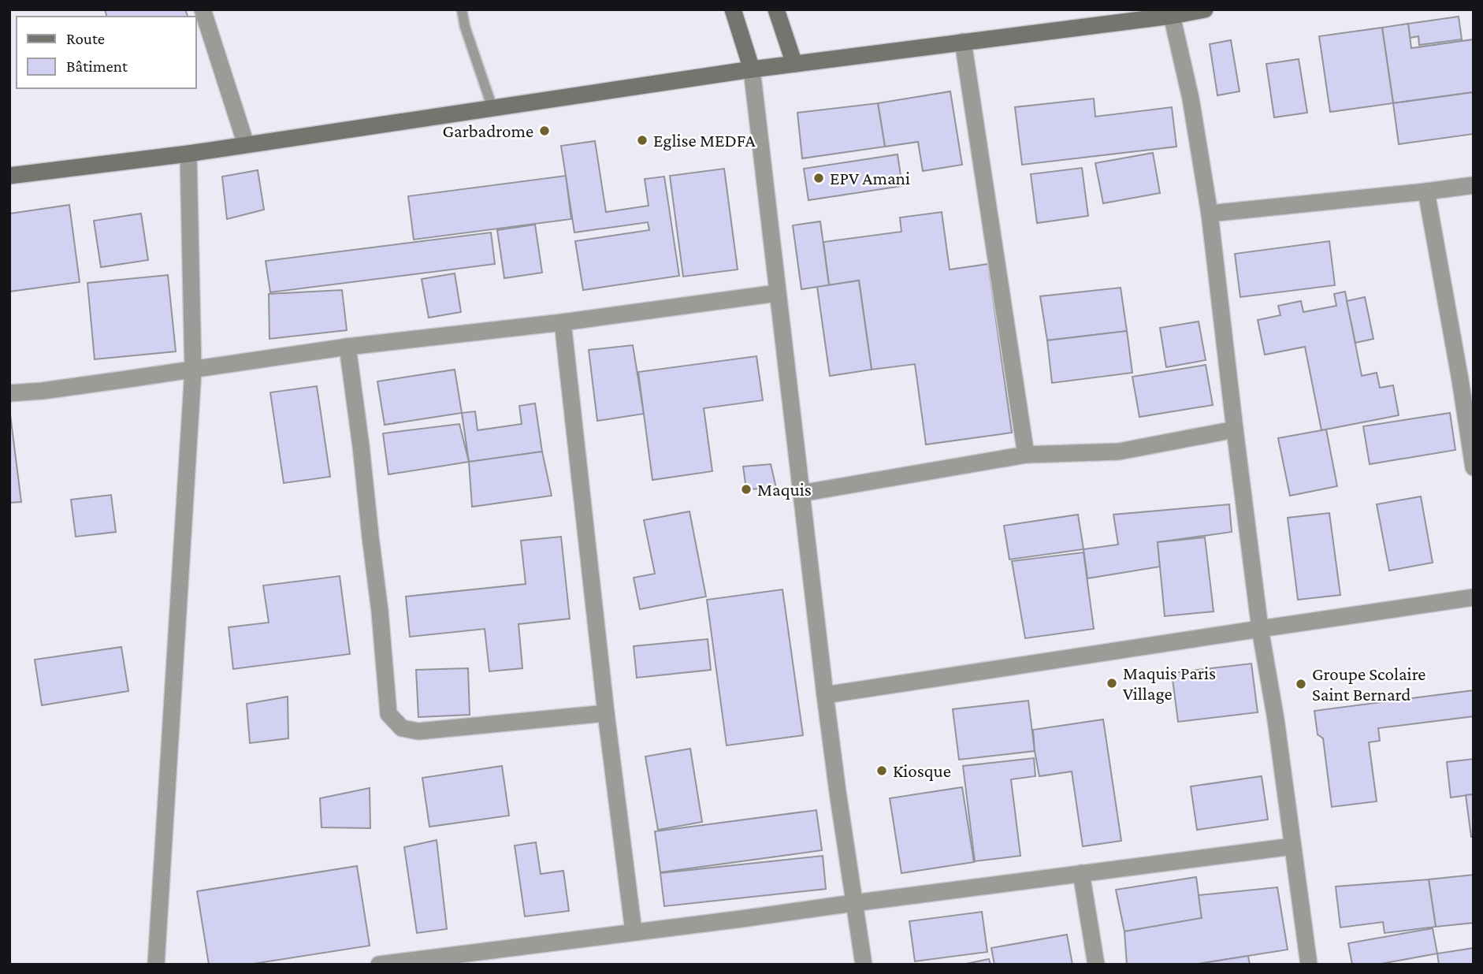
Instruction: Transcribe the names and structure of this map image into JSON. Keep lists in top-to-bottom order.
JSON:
{
  "places": [
    "Garbadrome",
    "Eglise MEDFA",
    "EPV Amani",
    "Maquis",
    "Maquis Paris Village",
    "Groupe Scolaire Saint Bernard",
    "Kiosque"
  ],
  "legend": ["Route", "Bâtiment"]
}
